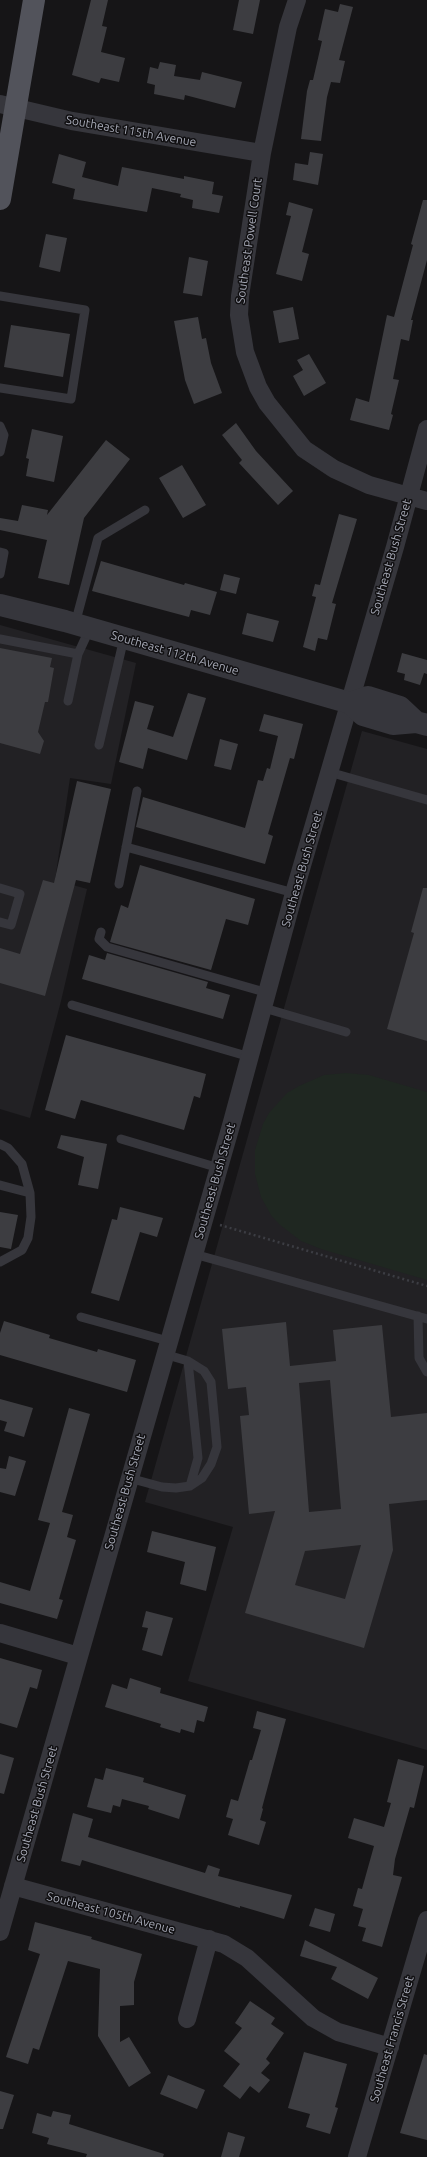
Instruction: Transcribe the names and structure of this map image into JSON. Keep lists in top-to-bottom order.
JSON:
{
  "streets": {
    "street": [
      "Southeast 115th Avenue",
      "Southeast Powell Court",
      "Southeast Bush Street",
      "Southeast 112th Avenue",
      "Southeast 105th Avenue",
      "Southeast Francis Street"
    ]
  },
  "crossings": [
    ["Southeast 115th Avenue", "Southeast Powell Court"],
    ["Southeast Powell Court", "Southeast Bush Street"],
    ["Southeast Bush Street", "Southeast 112th Avenue"],
    ["Southeast Bush Street", "Southeast 105th Avenue"],
    ["Southeast 105th Avenue", "Southeast Francis Street"]
  ]
}
